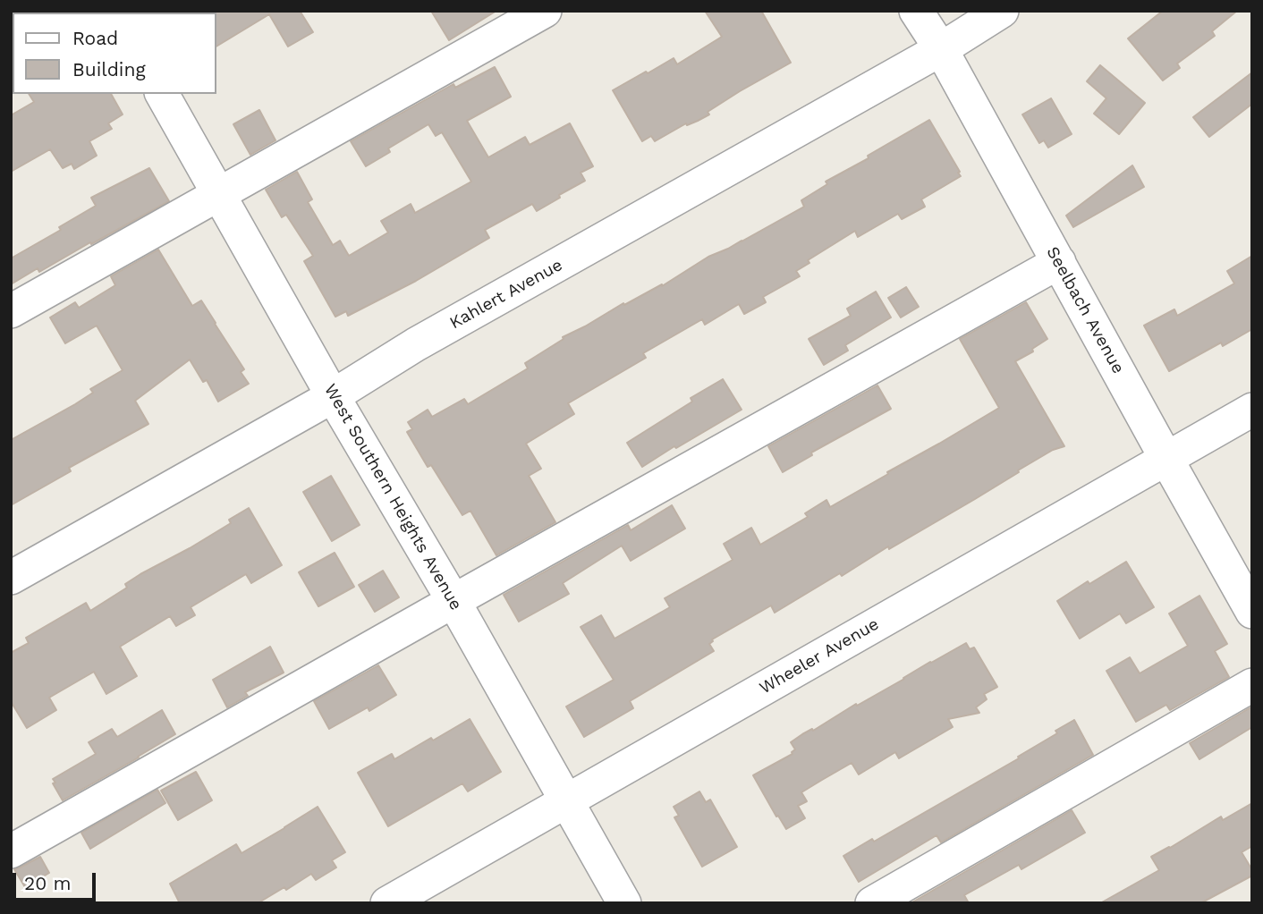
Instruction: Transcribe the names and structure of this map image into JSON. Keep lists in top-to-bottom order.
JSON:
{
  "streets": {
    "street": [
      "Kahlert Avenue",
      "Seelbach Avenue",
      "West Southern Heights Avenue",
      "Wheeler Avenue"
    ]
  },
  "crossings": [
    ["Kahlert Avenue", "Seelbach Avenue"],
    ["Kahlert Avenue", "West Southern Heights Avenue"],
    ["Seelbach Avenue", "Wheeler Avenue"],
    ["West Southern Heights Avenue", "Wheeler Avenue"]
  ],
  "legend": ["Road", "Building"],
  "scale_bar": "20 m"
}
